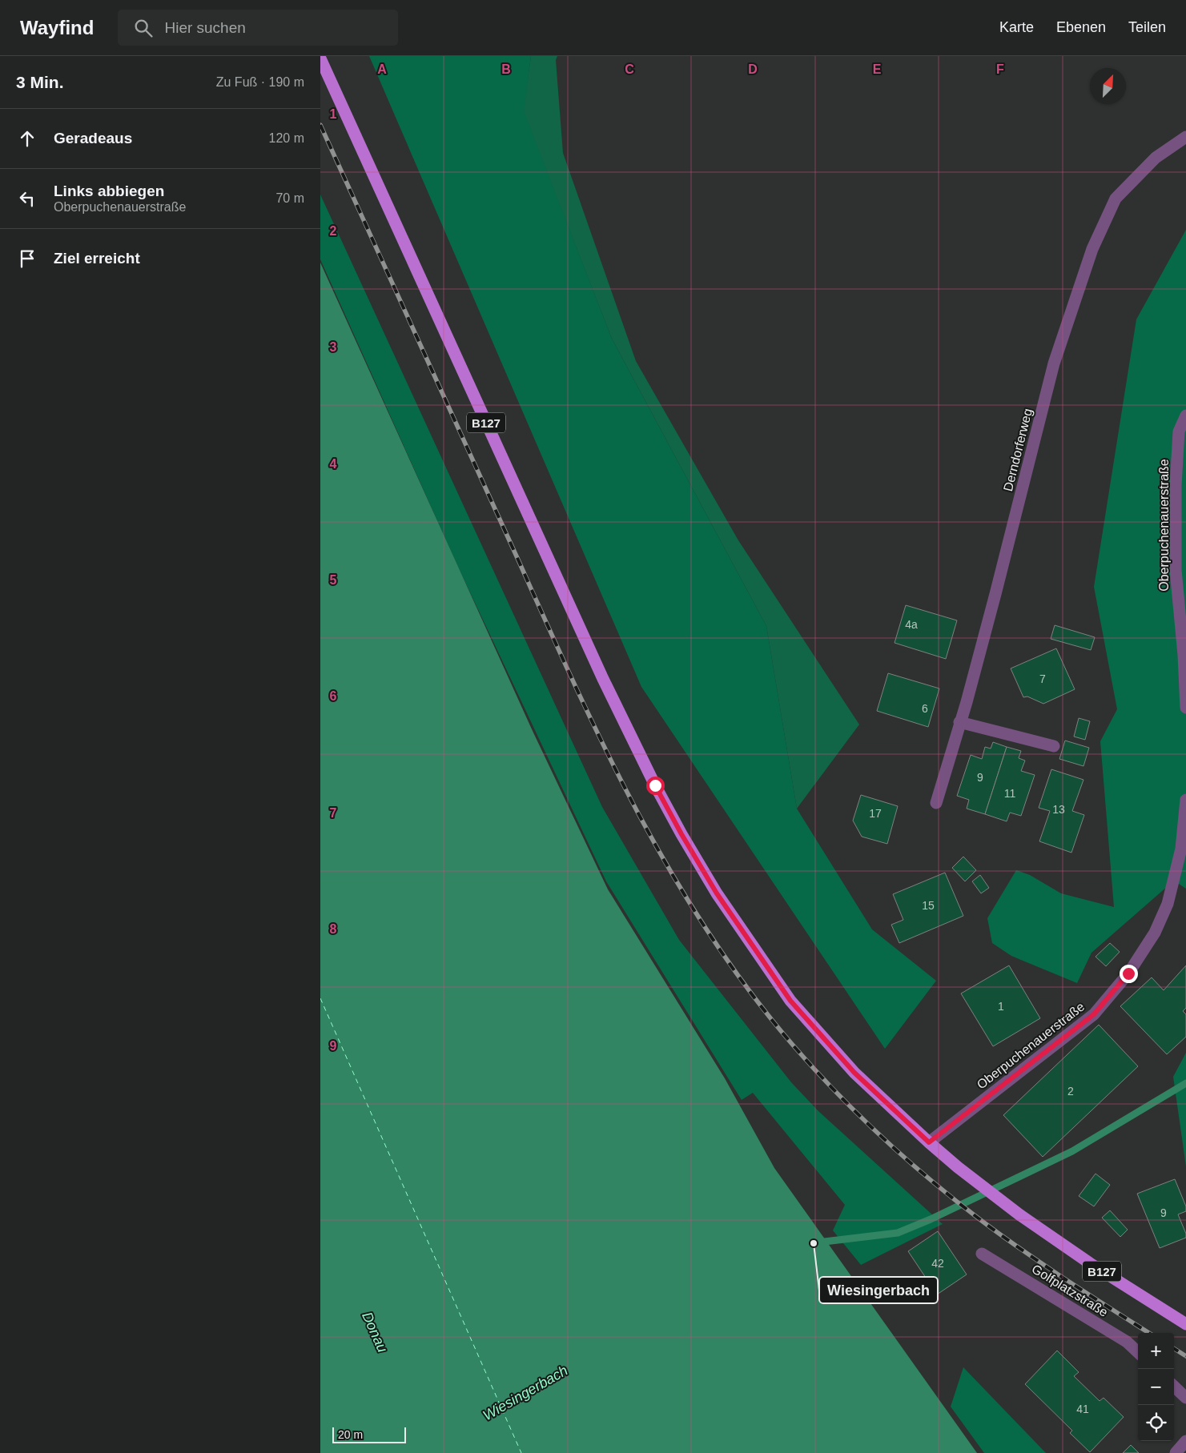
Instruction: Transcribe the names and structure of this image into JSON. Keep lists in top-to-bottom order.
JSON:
{
  "streets": {
    "main road": ["B127"],
    "street": ["Derndorferweg", "Oberpuchenauerstraße", "Golfplatzstraße"]
  },
  "crossings": [
    ["B127", "Oberpuchenauerstraße"]
  ],
  "water": ["Donau", "Wiesingerbach"],
  "places": ["Wiesingerbach"],
  "house_numbers": [
    "4a",
    "7",
    "6",
    "9",
    "11",
    "13",
    "17",
    "15",
    "1",
    "2",
    "9",
    "42",
    "41"
  ],
  "scale_bar": "20 m",
  "north": "top right",
  "page": {
    "header": "Wayfind",
    "search": "Hier suchen",
    "nav": ["Karte", "Ebenen", "Teilen"],
    "heading": ["3 Min.", "Zu Fuß · 190 m"],
    "list": [
      ["Geradeaus", "120 m"],
      ["Links abbiegen", "Oberpuchenauerstraße", "70 m"],
      "Ziel erreicht"
    ],
    "map_buttons": ["+", "−"],
    "scale": "20 m"
  },
  "grid": {
    "columns": [
      "A",
      "B",
      "C",
      "D",
      "E",
      "F"
    ],
    "rows": [
      "1",
      "2",
      "3",
      "4",
      "5",
      "6",
      "7",
      "8",
      "9"
    ]
  }
}
